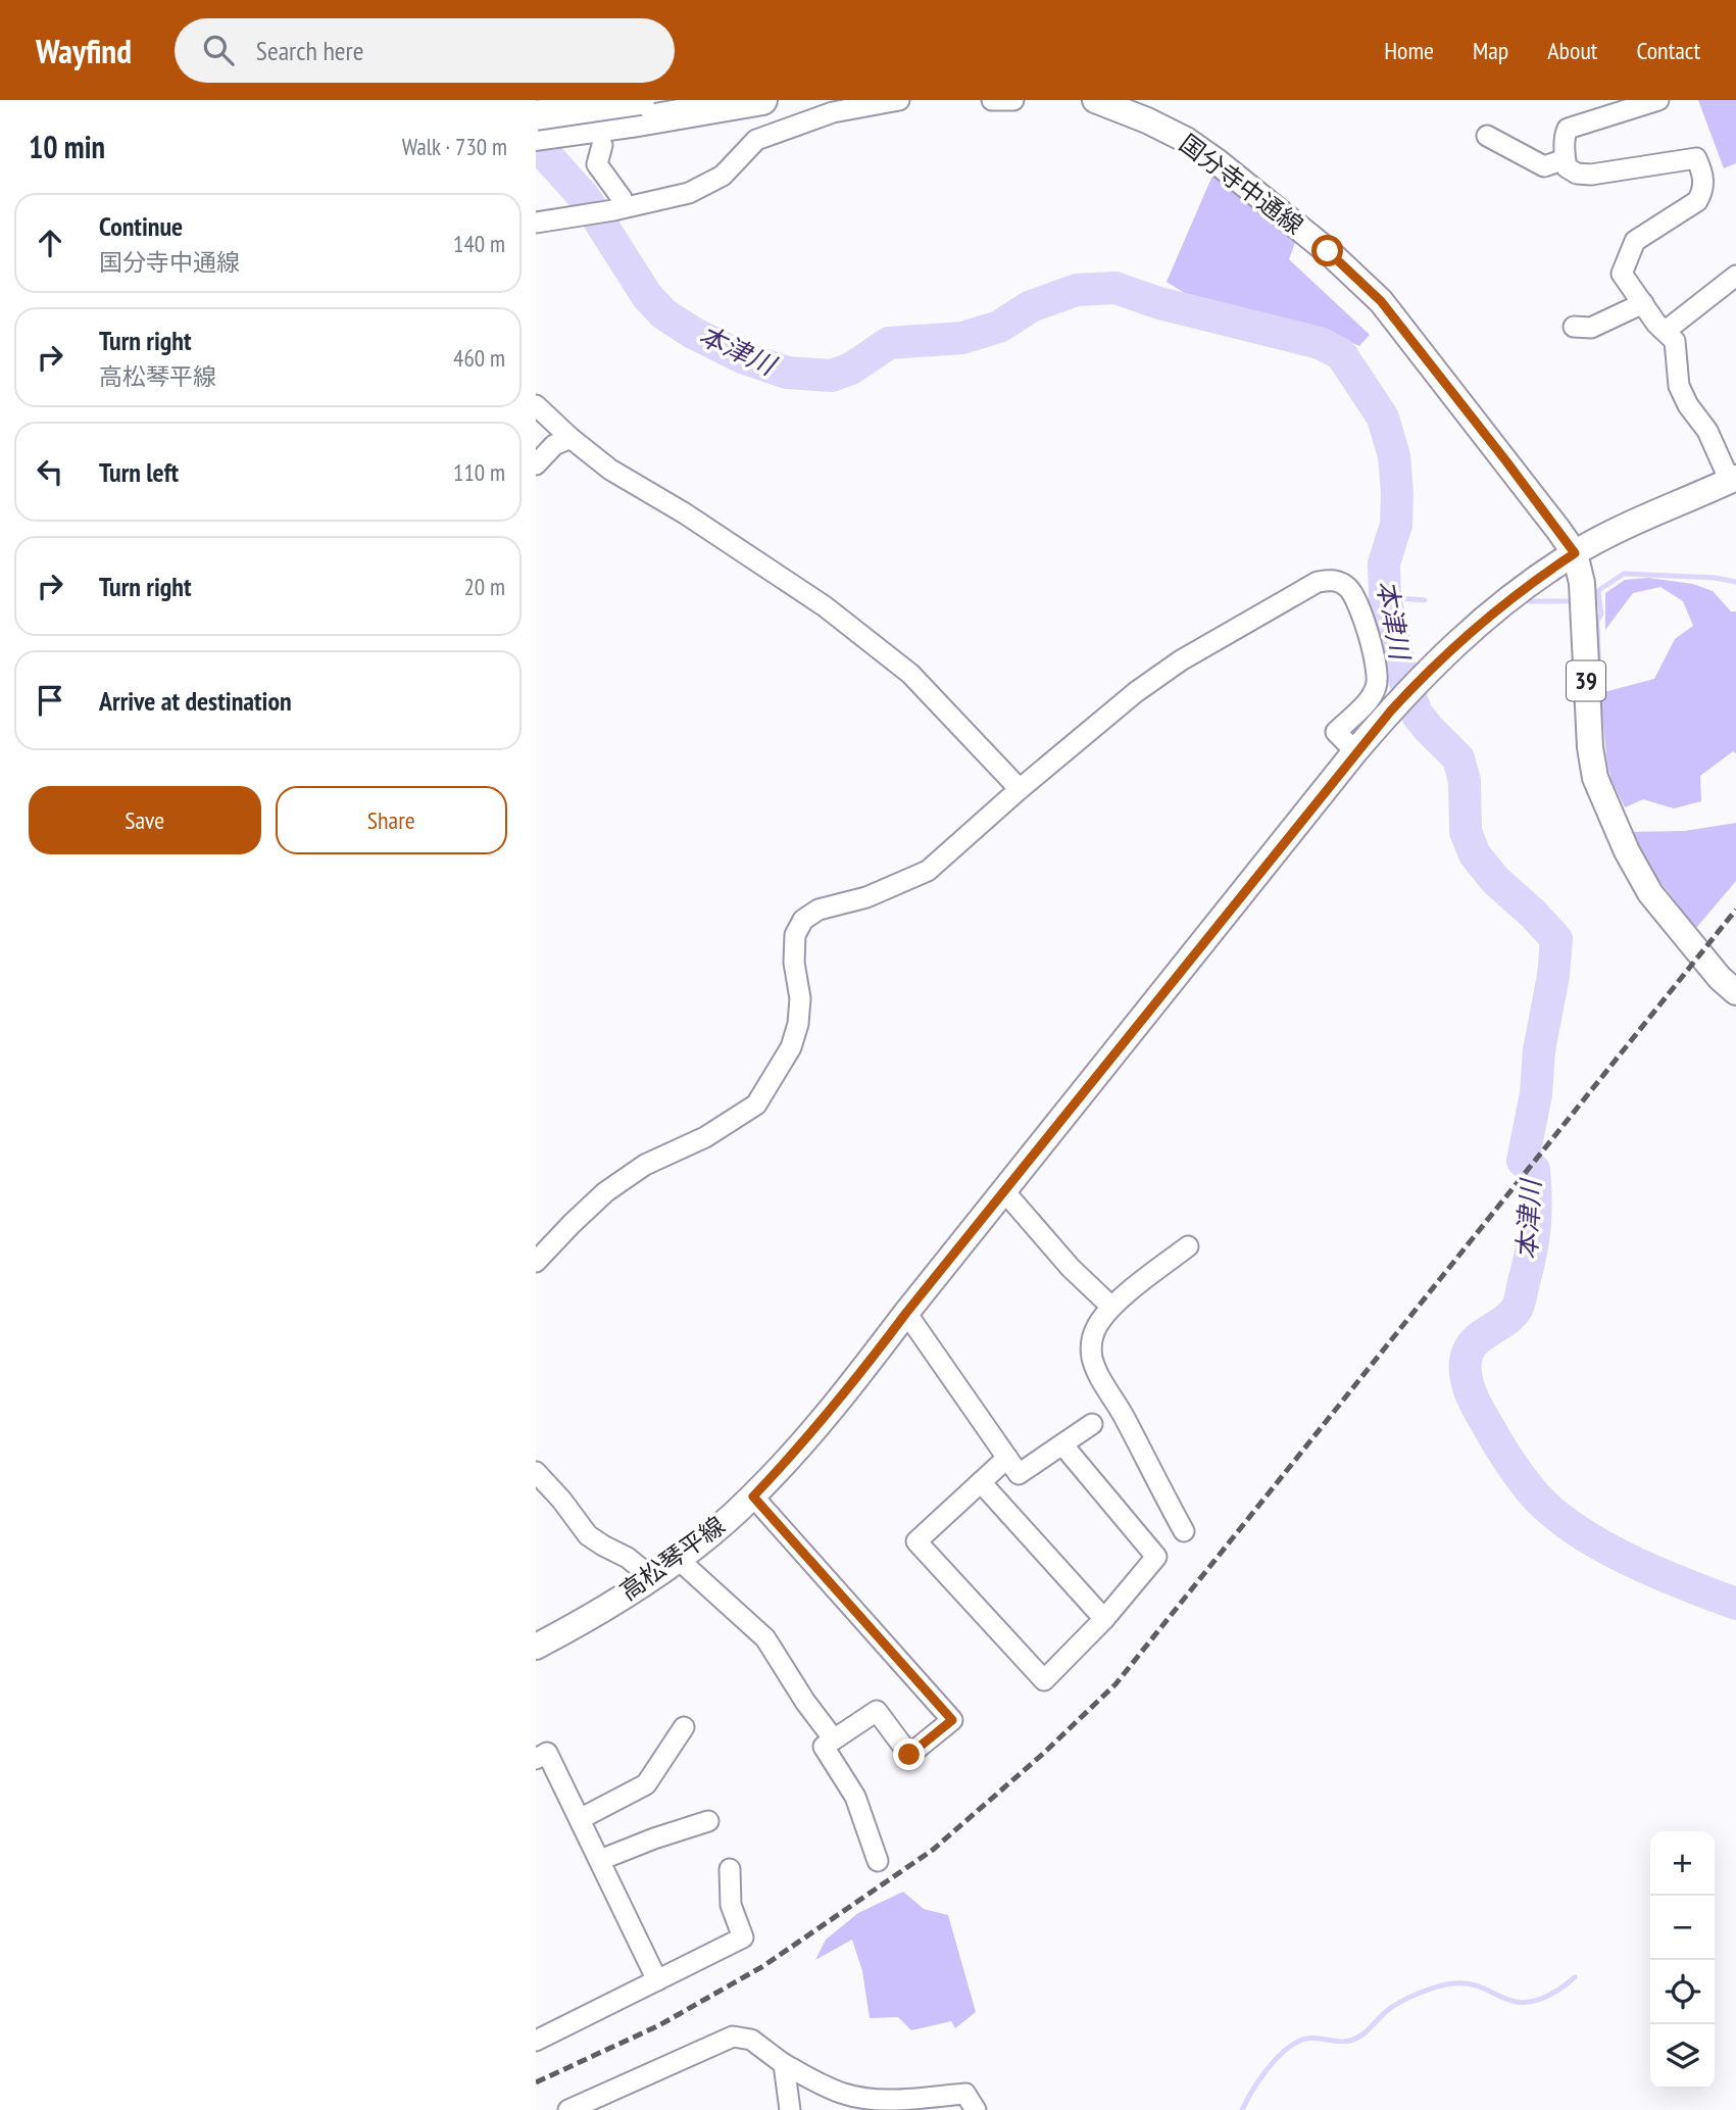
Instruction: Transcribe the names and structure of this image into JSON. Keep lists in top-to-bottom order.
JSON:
{
  "streets": {
    "main road": ["国分寺中通線", "39", "高松琴平線"]
  },
  "crossings": [
    ["国分寺中通線", "高松琴平線"]
  ],
  "water": ["本津川"],
  "page": {
    "header": "Wayfind",
    "search": "Search here",
    "nav": [
      "Home",
      "Map",
      "About",
      "Contact"
    ],
    "heading": ["10 min", "Walk · 730 m"],
    "list": [
      ["Continue", "国分寺中通線", "140 m"],
      ["Turn right", "高松琴平線", "460 m"],
      ["Turn left", "110 m"],
      ["Turn right", "20 m"],
      "Arrive at destination"
    ],
    "buttons": ["Save", "Share"],
    "map_buttons": ["+", "−"]
  }
}
